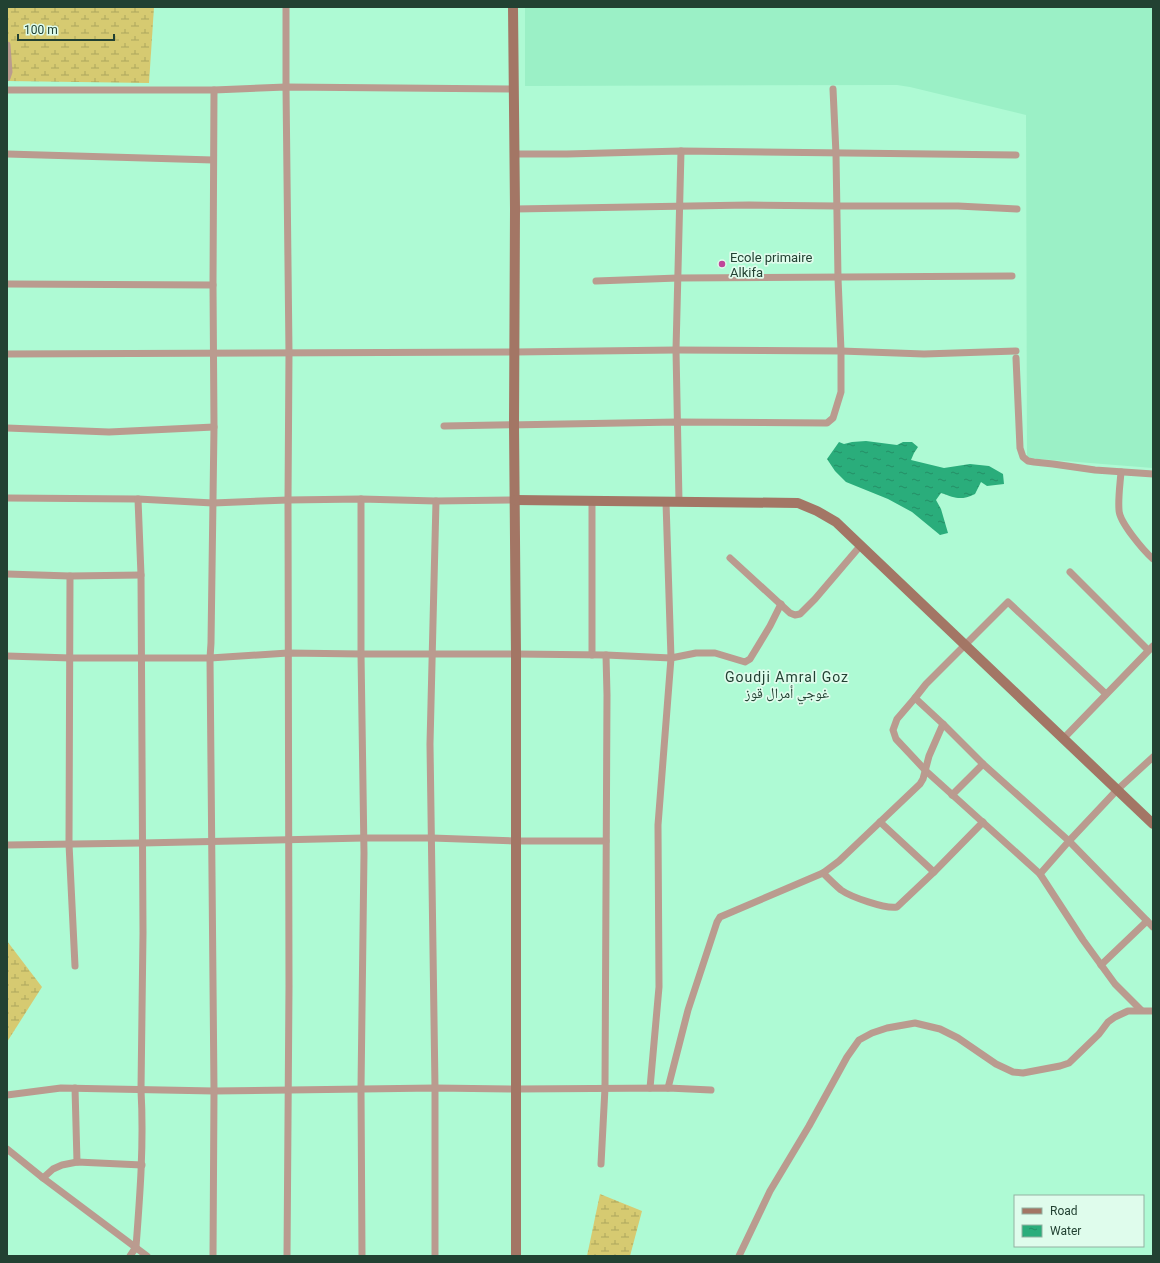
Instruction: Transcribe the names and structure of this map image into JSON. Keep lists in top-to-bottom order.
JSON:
{
  "districts": ["Goudji Amral Goz غوجي أمرال قوز"],
  "places": ["Ecole primaire Alkifa"],
  "legend": ["Road", "Water"],
  "scale_bar": "100 m"
}
